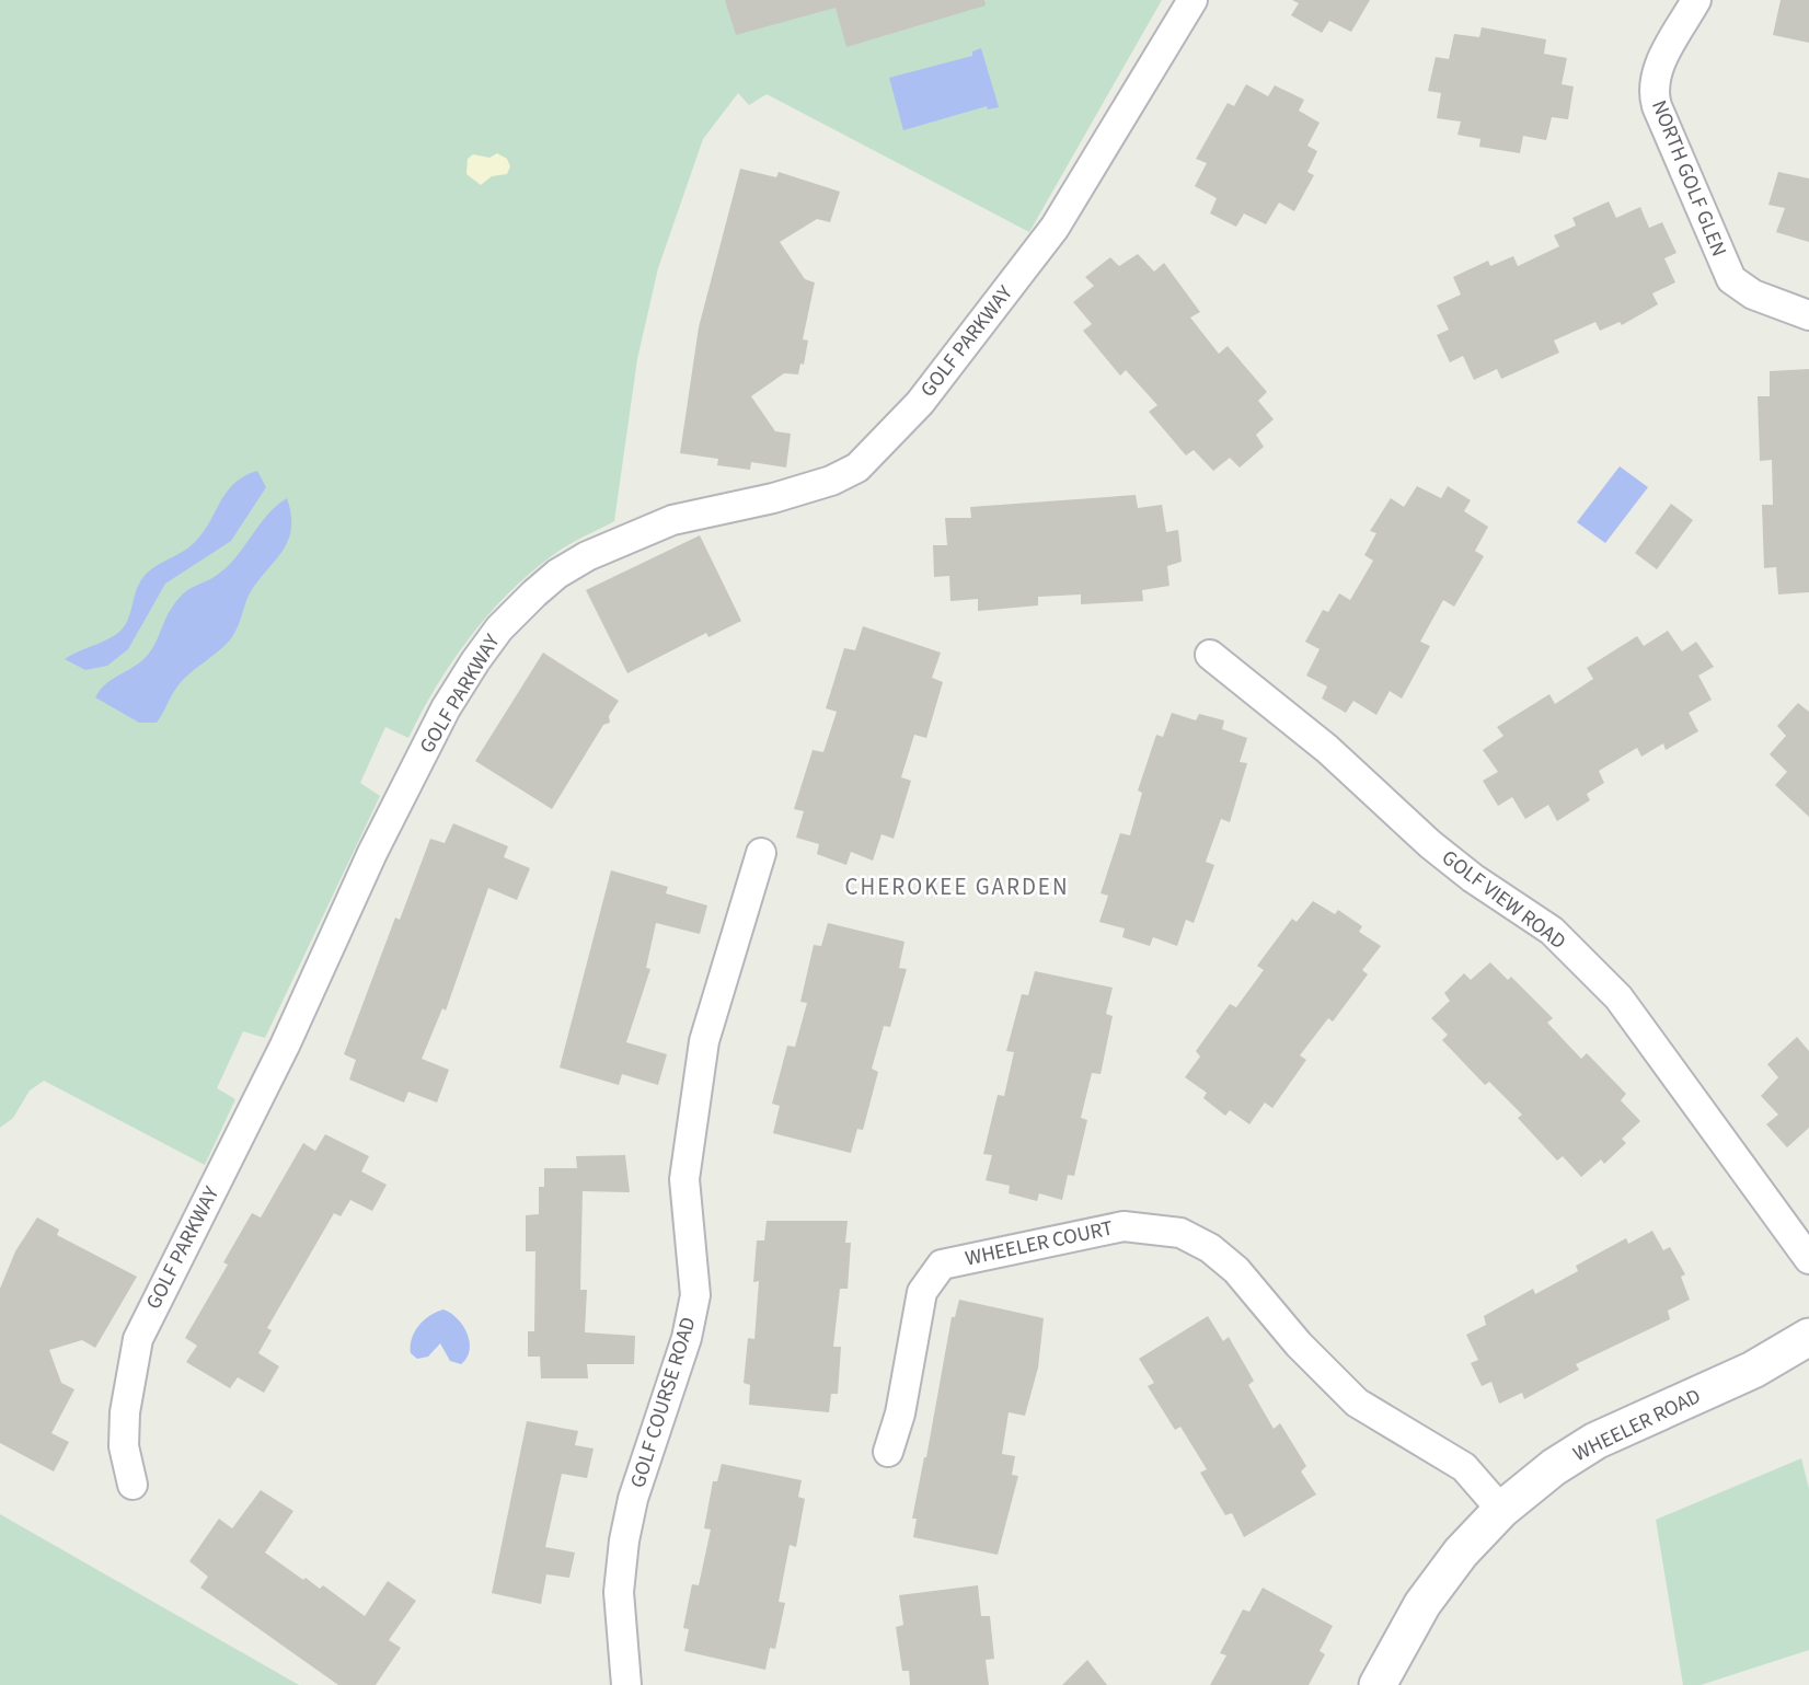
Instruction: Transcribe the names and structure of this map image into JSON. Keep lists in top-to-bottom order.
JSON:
{
  "streets": {
    "street": [
      "NORTH GOLF GLEN",
      "GOLF PARKWAY",
      "GOLF VIEW ROAD",
      "WHEELER COURT",
      "GOLF COURSE ROAD",
      "WHEELER ROAD"
    ]
  },
  "crossings": [
    ["WHEELER COURT", "WHEELER ROAD"]
  ],
  "districts": ["CHEROKEE GARDEN"]
}
